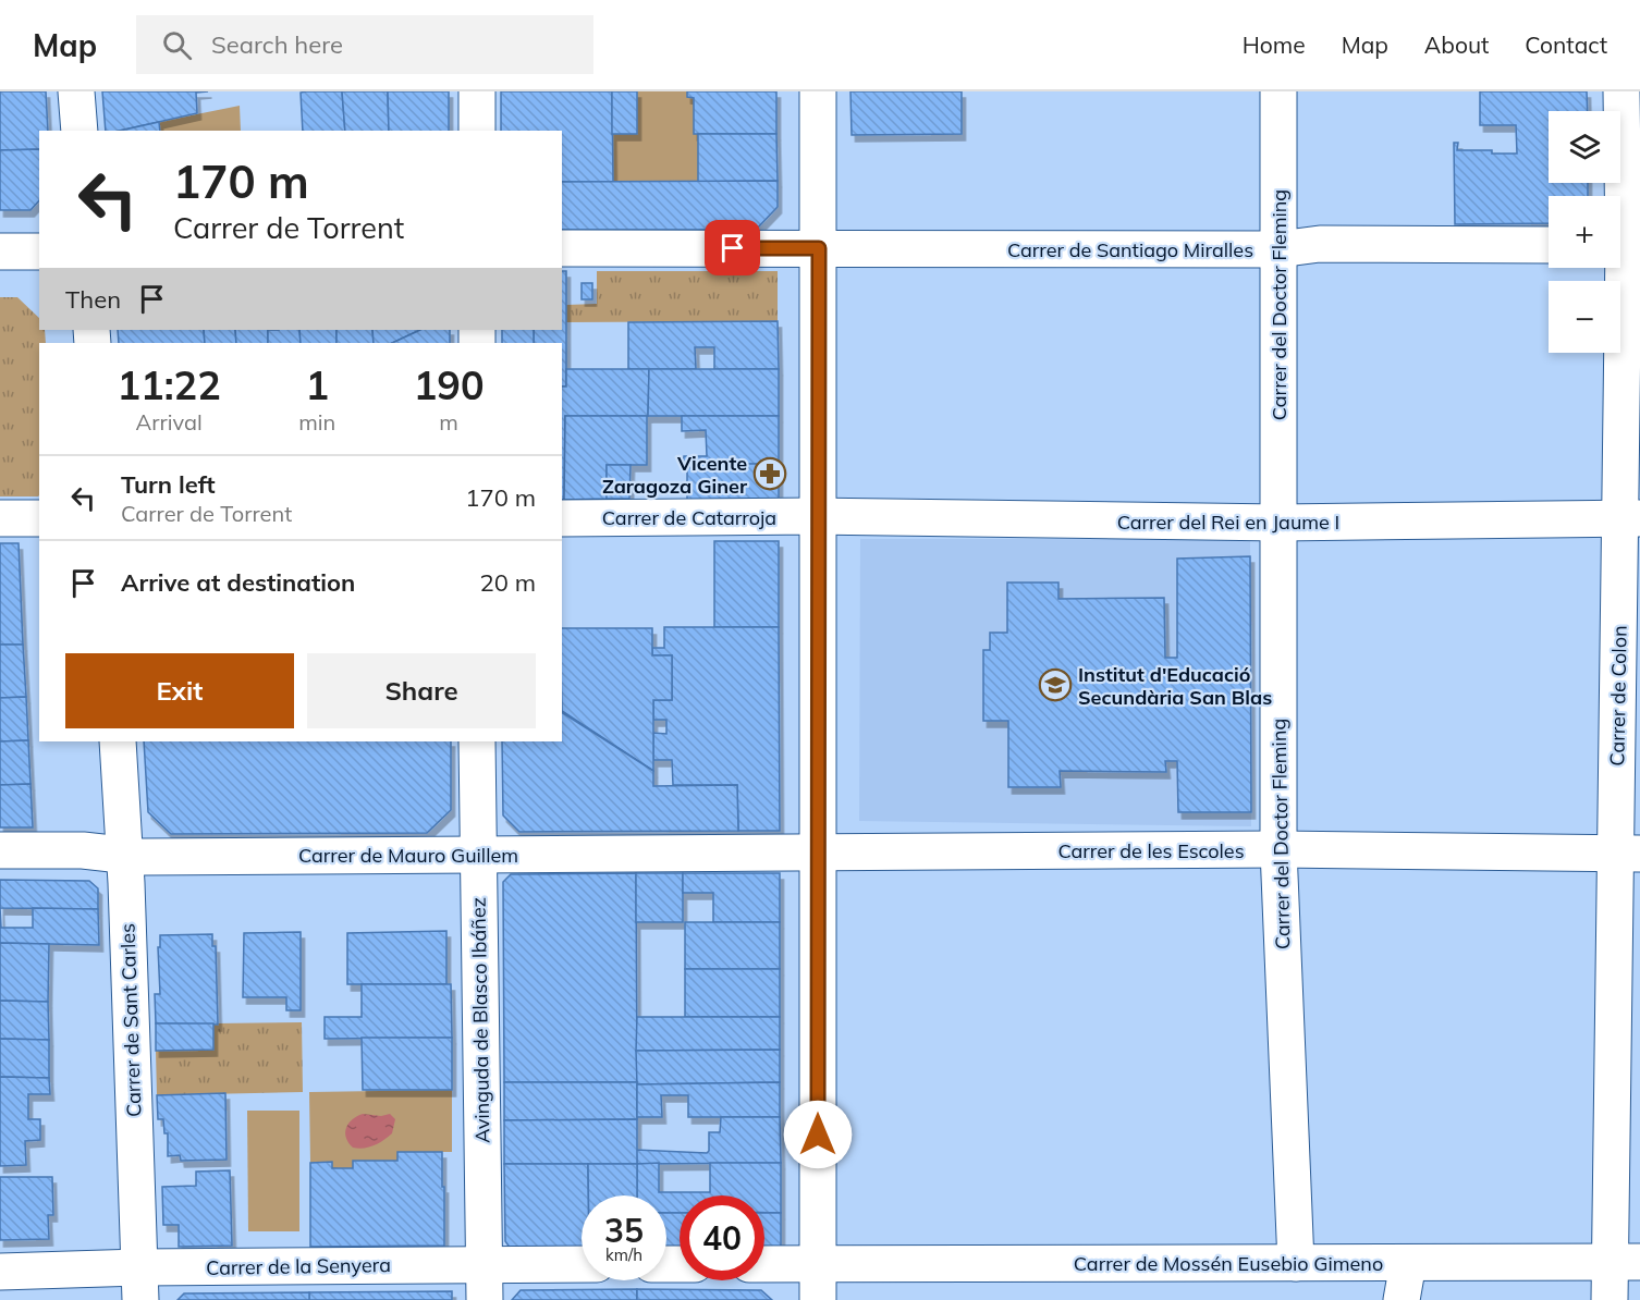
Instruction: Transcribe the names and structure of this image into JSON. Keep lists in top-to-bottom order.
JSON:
{
  "streets": {
    "street": [
      "Carrer de Santiago Miralles",
      "Carrer del Doctor Fleming",
      "Carrer de Catarroja",
      "Carrer del Rei en Jaume I",
      "Carrer de Colon",
      "Carrer de les Escoles",
      "Carrer de Mauro Guillem",
      "Carrer de Sant Carles",
      "Avinguda de Blasco Ibáñez",
      "Carrer de Mossén Eusebio Gimeno",
      "Carrer de la Senyera"
    ]
  },
  "crossings": [
    ["Carrer de Santiago Miralles", "Carrer del Doctor Fleming"],
    ["Carrer del Doctor Fleming", "Carrer del Rei en Jaume I"],
    ["Carrer del Doctor Fleming", "Carrer de les Escoles"],
    ["Carrer del Doctor Fleming", "Carrer de Mossén Eusebio Gimeno"],
    ["Carrer de Catarroja", "Carrer del Rei en Jaume I"],
    ["Carrer del Rei en Jaume I", "Carrer de Colon"],
    ["Carrer de Colon", "Carrer de les Escoles"],
    ["Carrer de Colon", "Carrer de Mossén Eusebio Gimeno"],
    ["Carrer de les Escoles", "Carrer de Mauro Guillem"],
    ["Carrer de Mauro Guillem", "Carrer de Sant Carles"],
    ["Carrer de Mauro Guillem", "Avinguda de Blasco Ibáñez"],
    ["Carrer de Sant Carles", "Carrer de la Senyera"],
    ["Avinguda de Blasco Ibáñez", "Carrer de la Senyera"]
  ],
  "places": {
    "pharmacy": ["Vicente Zaragoza Giner"],
    "school or university": ["Institut d'Educació Secundària San Blas"]
  },
  "page": {
    "header": "Map",
    "search": "Search here",
    "nav": [
      "Home",
      "Map",
      "About",
      "Contact"
    ],
    "map_buttons": ["+", "−"],
    "turn": ["170 m", "Carrer de Torrent"],
    "then": "Then",
    "eta": [
      "11:22",
      "Arrival",
      "1",
      "min",
      "190",
      "m"
    ],
    "list": [
      {
        "name": "Turn left",
        "note": "Carrer de Torrent",
        "value": "170 m"
      },
      {
        "name": "Arrive at destination",
        "value": "20 m"
      }
    ],
    "buttons": ["Exit", "Share"],
    "speed": "35 km/h",
    "limit": "40"
  }
}
